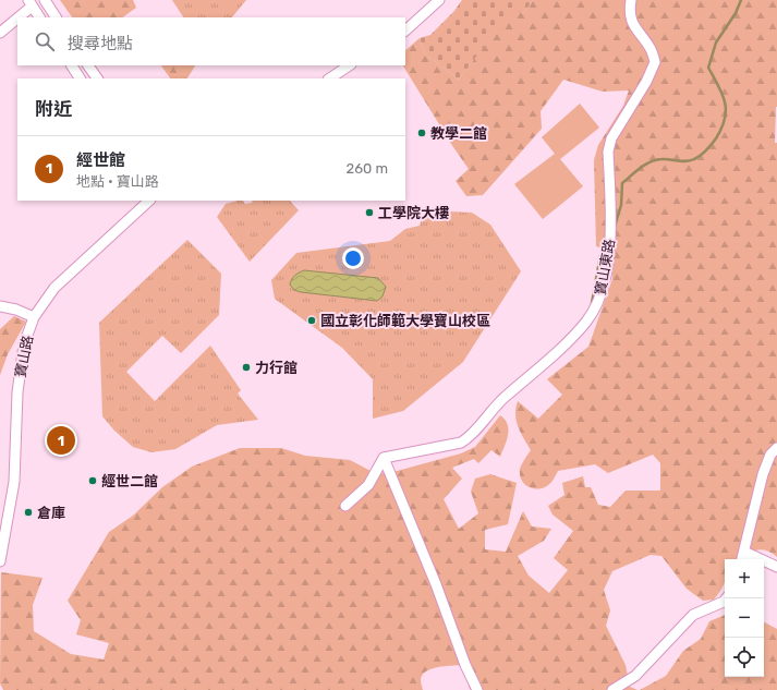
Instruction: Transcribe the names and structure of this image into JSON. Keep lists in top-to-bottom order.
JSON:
{
  "streets": {
    "street": ["寶山東路", "寶山路"]
  },
  "places": [
    "教學二館",
    "工學院大樓",
    "國立彰化師範大學寶山校區",
    "力行館",
    "經世二館",
    "倉庫"
  ],
  "page": {
    "search": "搜尋地點",
    "heading": "附近",
    "list": [
      {
        "mark": "1",
        "name": "經世館",
        "note": "地點 · 寶山路",
        "value": "260 m"
      }
    ],
    "pins": "1",
    "map_buttons": ["+", "−"]
  }
}
